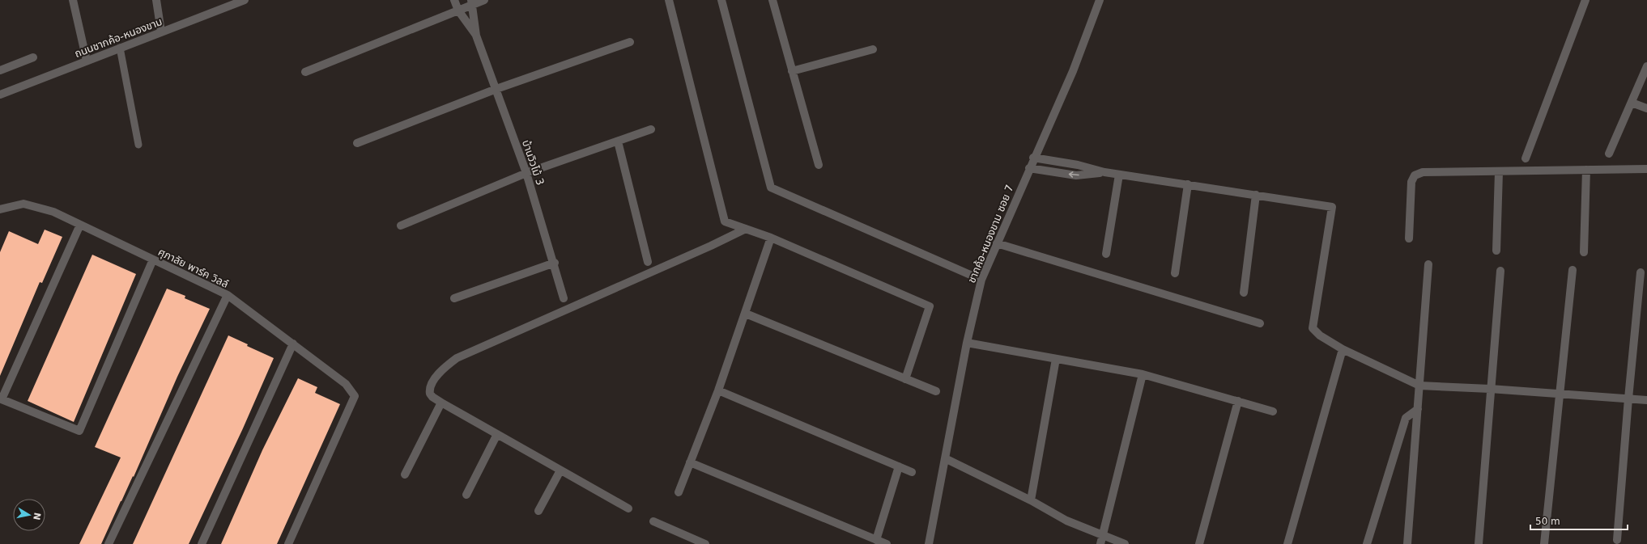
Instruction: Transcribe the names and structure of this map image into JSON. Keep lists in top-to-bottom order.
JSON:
{
  "streets": {
    "street": [
      "ถนนชากค้อ-หนองขาม",
      "บ้านวิวไม้ 3",
      "ชากค้อ-หนองขาม ซอย 7",
      "ศุภาลัย พาร์ค วิลล์"
    ]
  },
  "scale_bar": "50 m",
  "north": "right"
}
